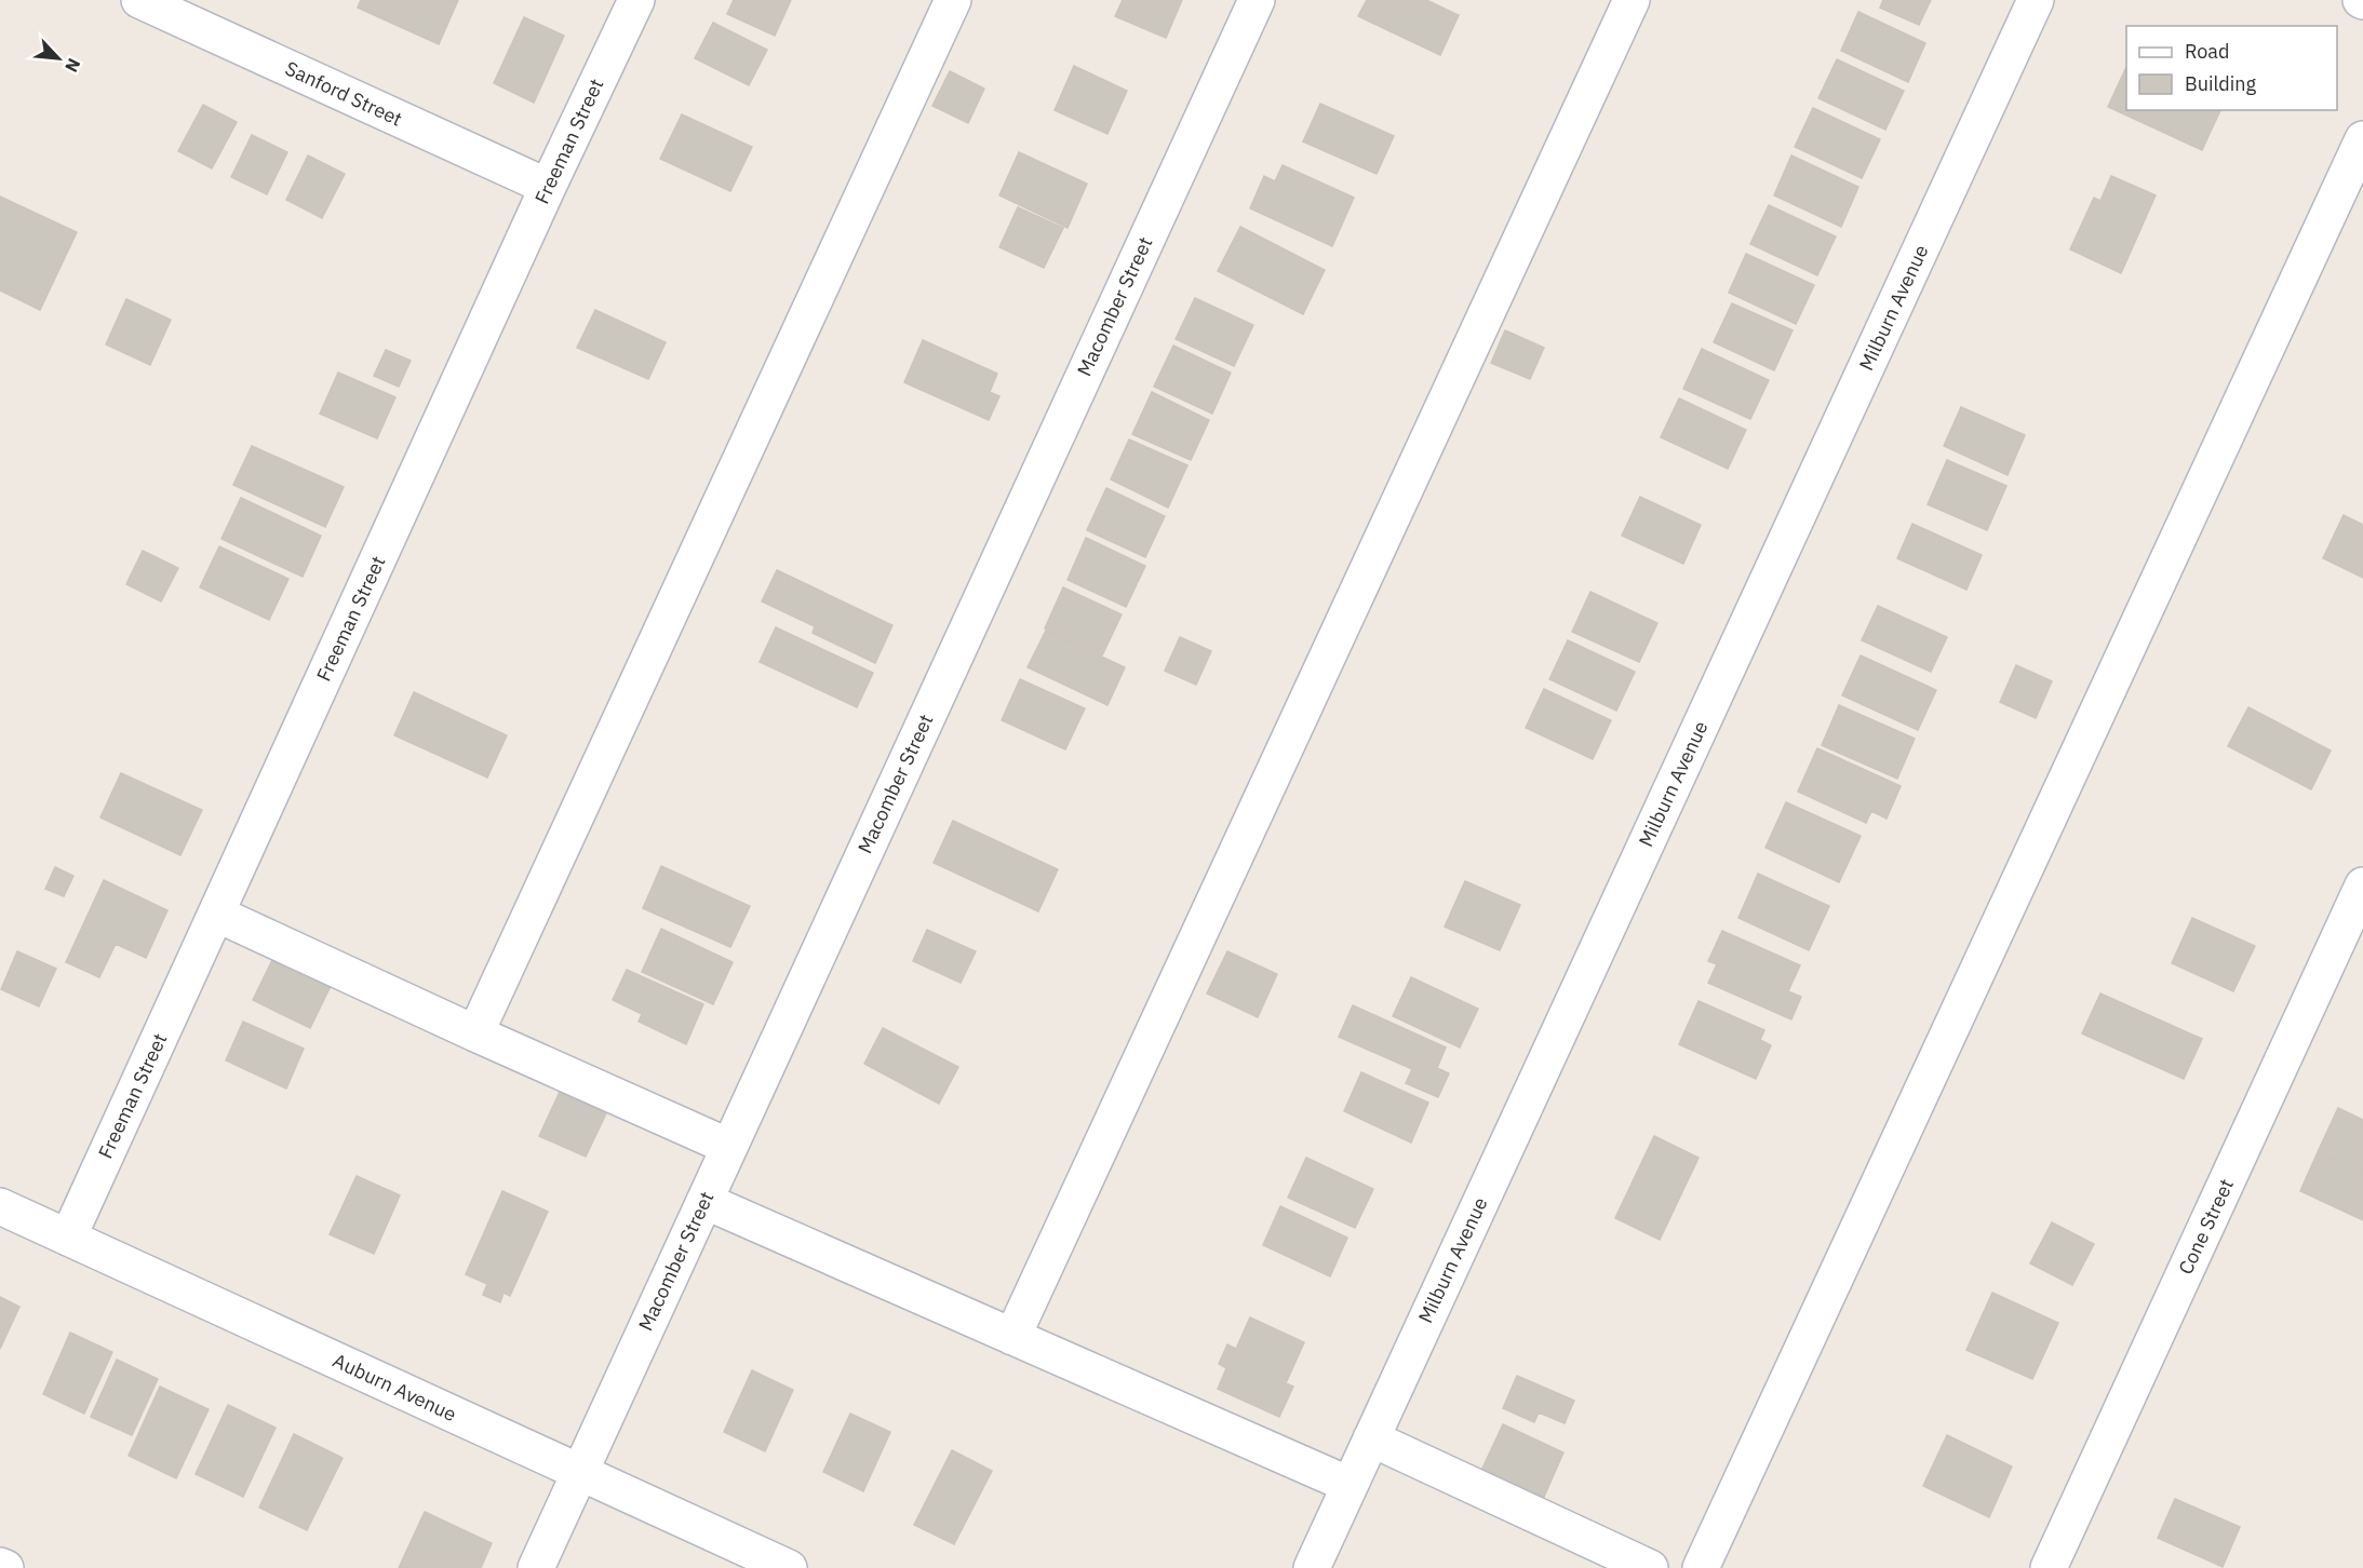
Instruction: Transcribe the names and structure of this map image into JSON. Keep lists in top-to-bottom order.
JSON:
{
  "streets": {
    "street": [
      "Sanford Street",
      "Freeman Street",
      "Macomber Street",
      "Milburn Avenue",
      "Cone Street",
      "Auburn Avenue"
    ]
  },
  "crossings": [
    ["Sanford Street", "Freeman Street"],
    ["Freeman Street", "Auburn Avenue"],
    ["Macomber Street", "Auburn Avenue"]
  ],
  "legend": ["Road", "Building"],
  "north": "bottom right"
}
